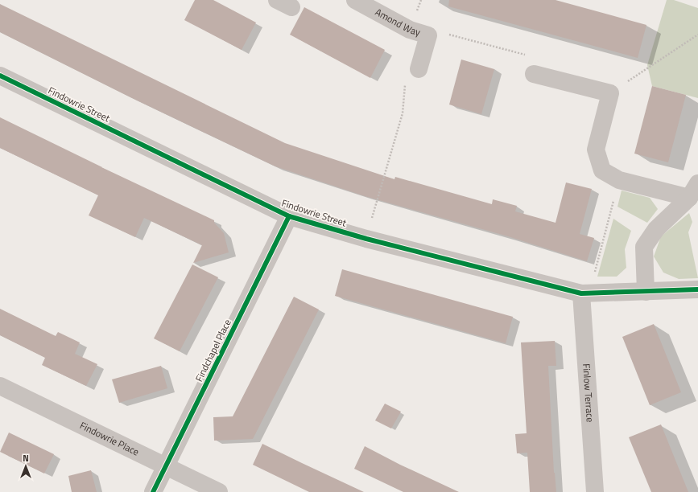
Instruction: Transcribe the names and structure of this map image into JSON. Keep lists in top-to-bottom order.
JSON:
{
  "streets": {
    "street": [
      "Amond Way",
      "Findowrie Street",
      "Findchapel Place",
      "Finlow Terrace",
      "Findowrie Place"
    ]
  },
  "crossings": [
    ["Findowrie Street", "Findchapel Place"],
    ["Findowrie Street", "Finlow Terrace"],
    ["Findchapel Place", "Findowrie Place"]
  ],
  "north": "top"
}
